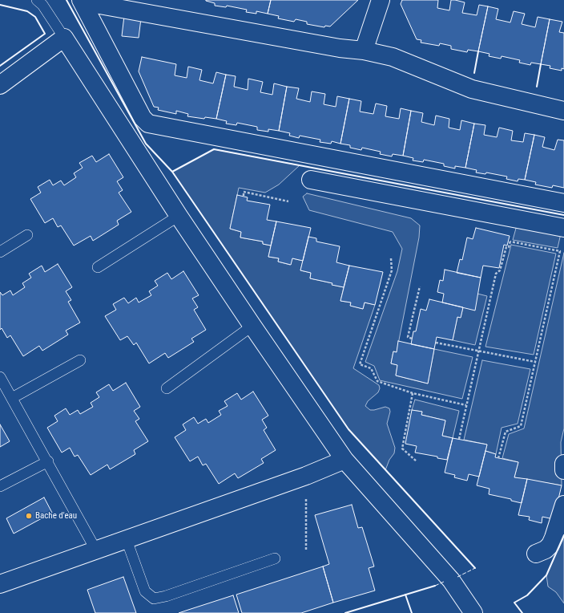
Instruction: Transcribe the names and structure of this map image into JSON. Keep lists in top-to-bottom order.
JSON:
{
  "places": ["Bache d'eau"]
}
